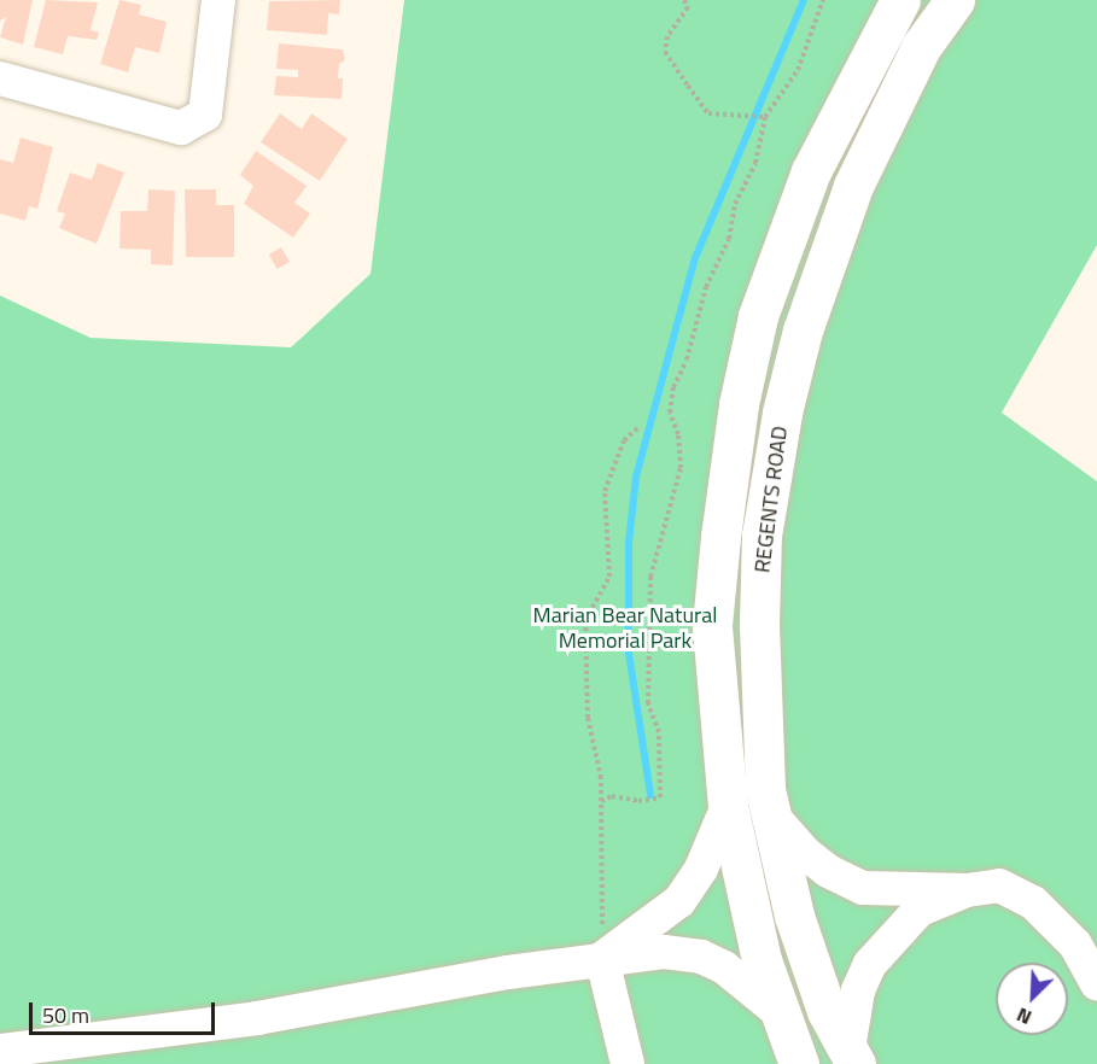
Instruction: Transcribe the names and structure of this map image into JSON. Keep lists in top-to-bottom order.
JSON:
{
  "streets": {
    "main road": ["REGENTS ROAD"]
  },
  "parks": ["Marian Bear Natural Memorial Park"],
  "scale_bar": "50 m",
  "north": "bottom left"
}
